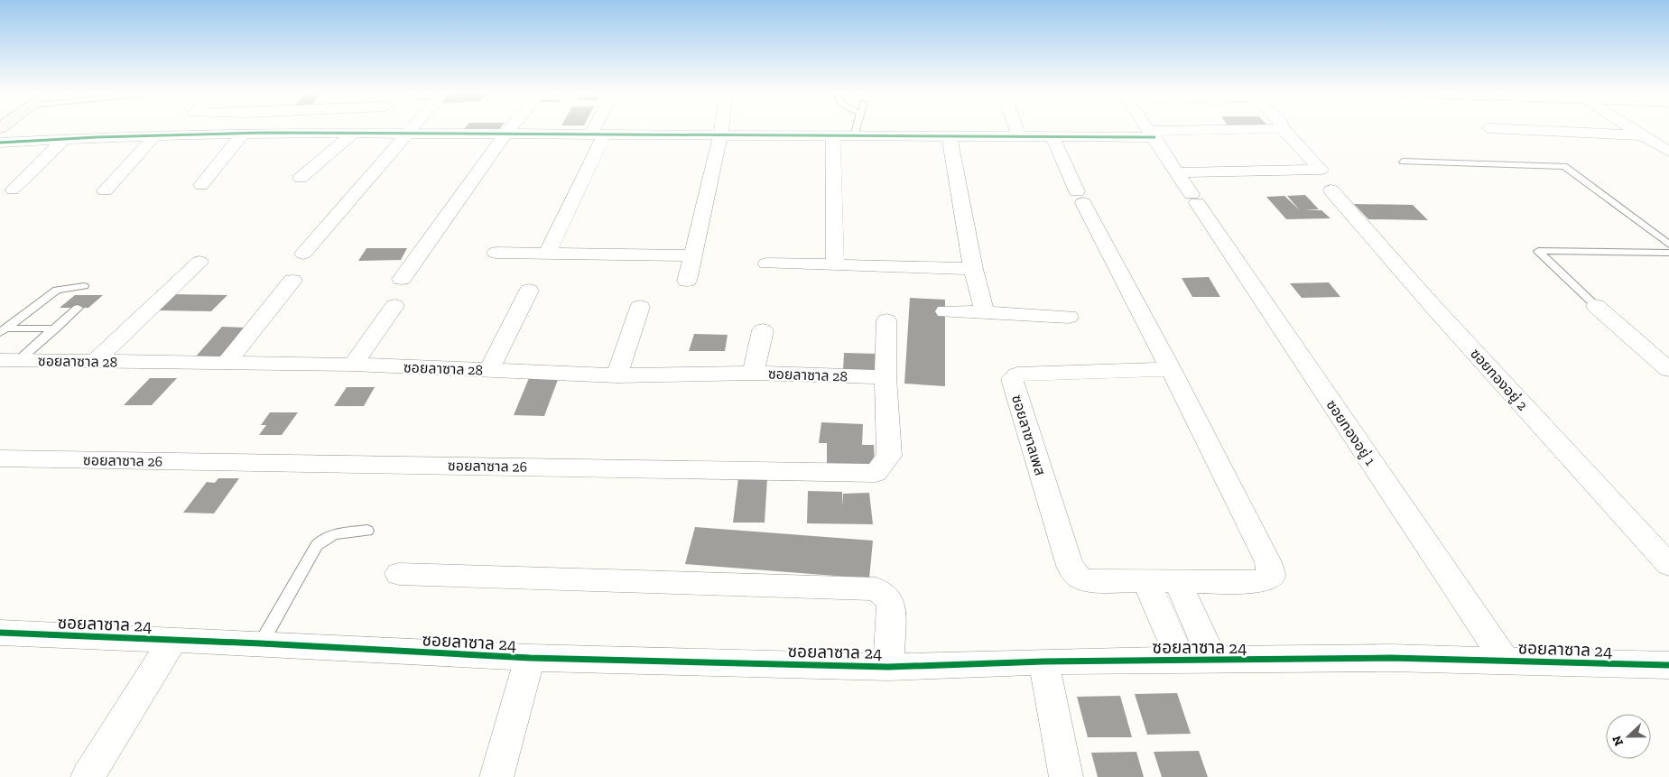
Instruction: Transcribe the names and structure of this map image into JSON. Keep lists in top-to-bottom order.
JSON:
{
  "streets": {
    "street": [
      "ซอยลาซาล 28",
      "ซอยทองอยู่ 2",
      "ซอยทองอยู่ 1",
      "ซอยลาซาลเพส",
      "ซอยลาซาล 26",
      "ซอยลาซาล 24"
    ]
  },
  "crossings": [
    ["ซอยลาซาล 28", "ซอยลาซาล 26"],
    ["ซอยทองอยู่ 1", "ซอยลาซาล 24"]
  ],
  "north": "left"
}
